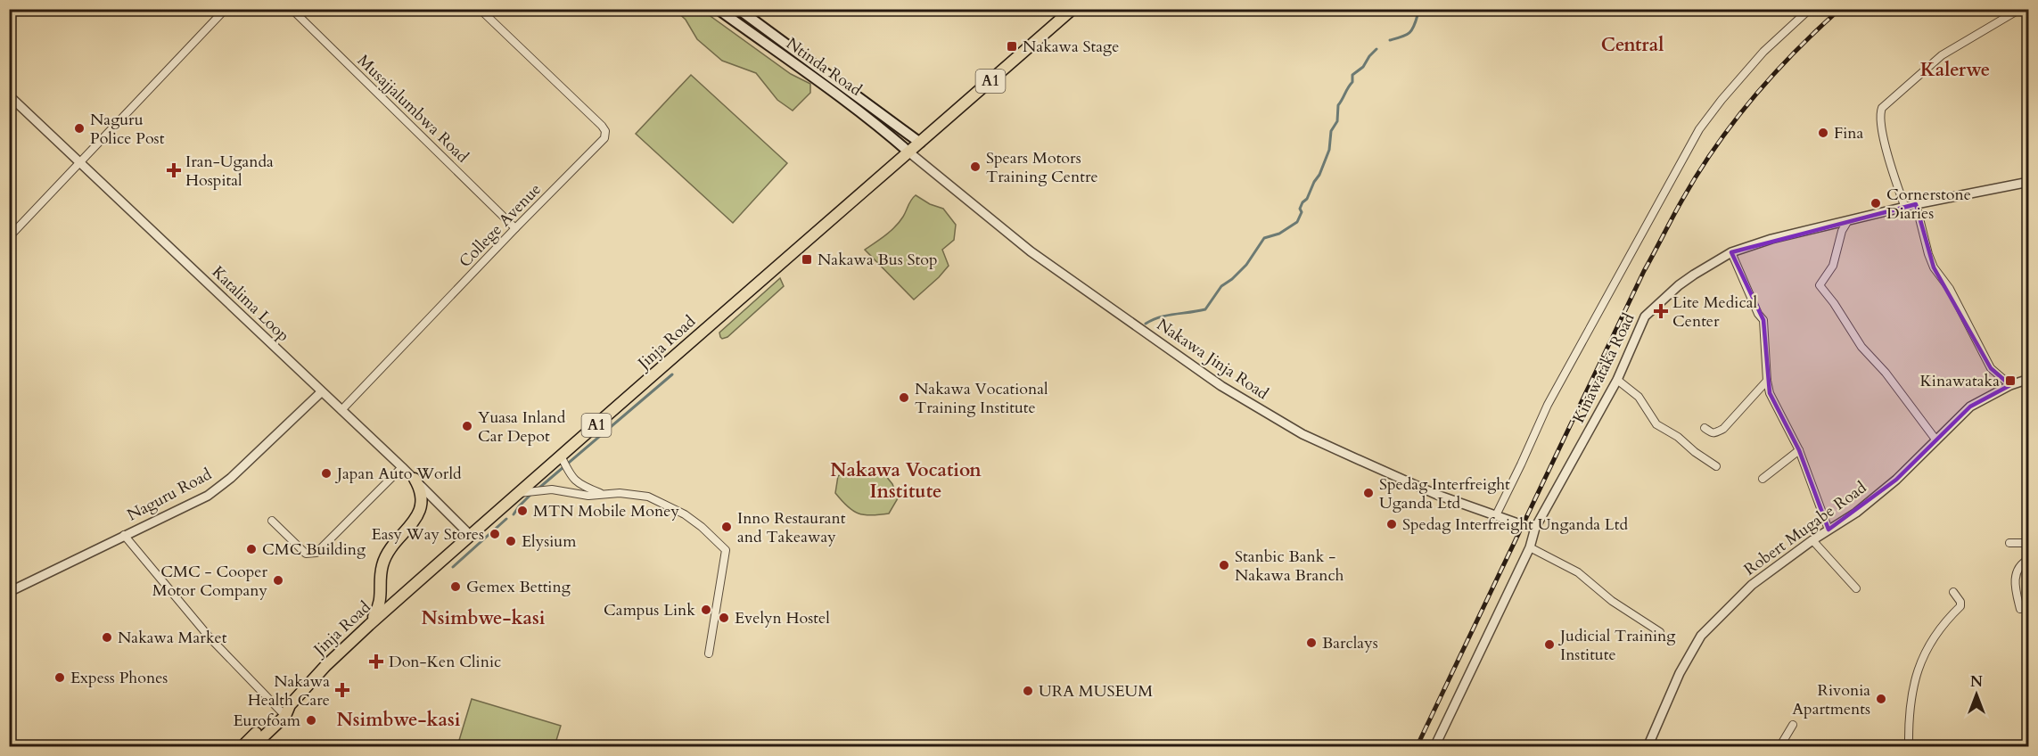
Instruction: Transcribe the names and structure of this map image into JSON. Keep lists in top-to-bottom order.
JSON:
{
  "streets": {
    "highway": ["A1", "Jinja Road"],
    "main road": ["Ntinda Road"],
    "street": [
      "Musajjalumbwa Road",
      "College Avenue",
      "Katalima Loop",
      "Nakawa Jinja Road",
      "Kinawataka Road",
      "Naguru Road",
      "Robert Mugabe Road"
    ]
  },
  "crossings": [
    ["Ntinda Road", "Jinja Road"],
    ["Ntinda Road", "Nakawa Jinja Road"],
    ["Musajjalumbwa Road", "College Avenue"],
    ["College Avenue", "Katalima Loop"],
    ["Katalima Loop", "Jinja Road"],
    ["Katalima Loop", "Naguru Road"],
    ["Jinja Road", "Nakawa Jinja Road"],
    ["Nakawa Jinja Road", "Kinawataka Road"]
  ],
  "districts": [
    "Central",
    "Kalerwe",
    "Nakawa Vocation Institute",
    "Nsimbwe-kasi",
    "Nsimbwe-kasi"
  ],
  "places": {
    "transit": ["Nakawa Stage", "Nakawa Bus Stop", "Kinawataka"],
    "other": [
      "Naguru Police Post",
      "Fina",
      "Spears Motors Training Centre",
      "Cornerstone Diaries",
      "Nakawa Vocational Training Institute",
      "Yuasa Inland Car Depot",
      "Japan Auto World",
      "Spedag Interfreight Uganda Ltd",
      "MTN Mobile Money",
      "Spedag Interfreight Unganda Ltd",
      "Inno Restaurant and Takeaway",
      "Easy Way Stores",
      "Elysium",
      "CMC Building",
      "Stanbic Bank - Nakawa Branch",
      "CMC - Cooper Motor Company",
      "Gemex Betting",
      "Campus Link",
      "Evelyn Hostel",
      "Nakawa Market",
      "Barclays",
      "Judicial Training Institute",
      "Expess Phones",
      "URA MUSEUM",
      "Rivonia Apartments",
      "Eurofoam"
    ],
    "health": [
      "Iran-Uganda Hospital",
      "Lite Medical Center",
      "Don-Ken Clinic",
      "Nakawa Health Care"
    ]
  },
  "north": "top"
}
